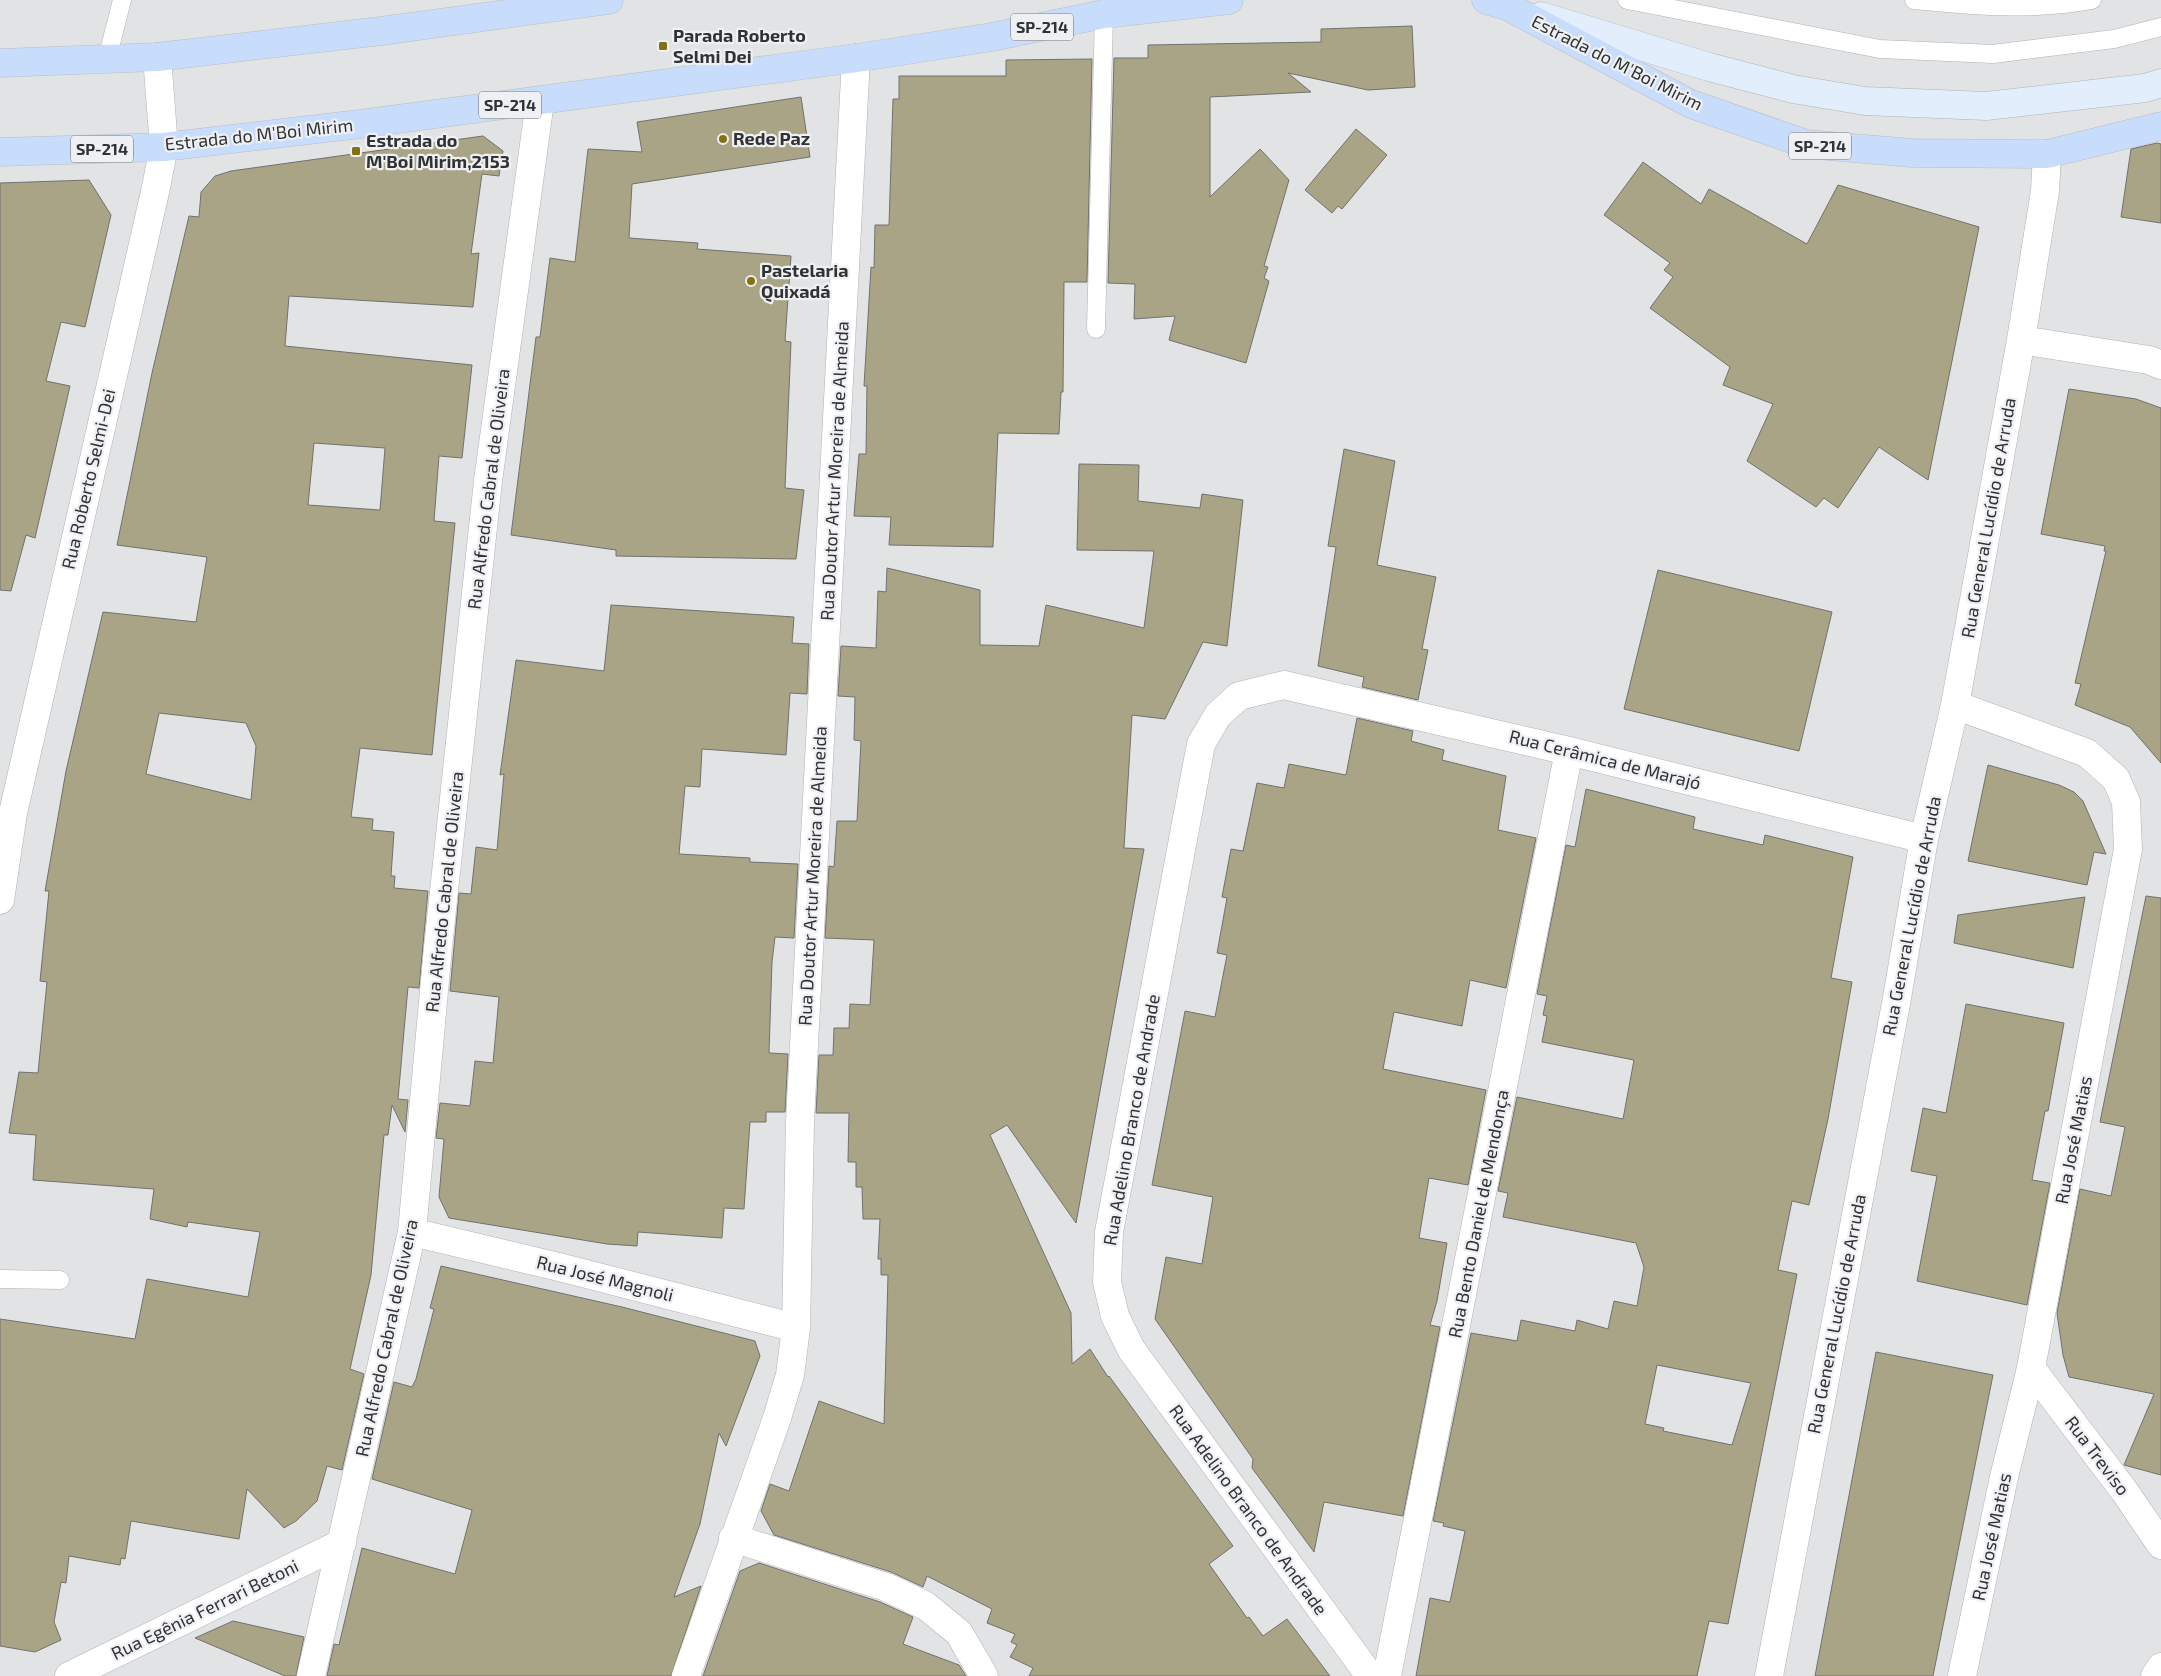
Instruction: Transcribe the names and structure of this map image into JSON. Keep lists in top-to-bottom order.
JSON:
{
  "streets": {
    "main road": ["SP-214", "Estrada do M'Boi Mirim"],
    "street": [
      "Rua Doutor Artur Moreira de Almeida",
      "Rua Roberto Selmi-Dei",
      "Rua Alfredo Cabral de Oliveira",
      "Rua General Lucídio de Arruda",
      "Rua Cerâmica de Marajó",
      "Rua Adelino Branco de Andrade",
      "Rua José Matias",
      "Rua Bento Daniel de Mendonça",
      "Rua José Magnoli",
      "Rua Treviso",
      "Rua Egênia Ferrari Betoni"
    ]
  },
  "crossings": [
    ["Estrada do M'Boi Mirim", "Rua Doutor Artur Moreira de Almeida"],
    ["Estrada do M'Boi Mirim", "Rua Roberto Selmi-Dei"],
    ["Estrada do M'Boi Mirim", "Rua Alfredo Cabral de Oliveira"],
    ["Estrada do M'Boi Mirim", "Rua General Lucídio de Arruda"],
    ["Rua Doutor Artur Moreira de Almeida", "Rua José Magnoli"],
    ["Rua Alfredo Cabral de Oliveira", "Rua José Magnoli"],
    ["Rua Alfredo Cabral de Oliveira", "Rua Egênia Ferrari Betoni"],
    ["Rua General Lucídio de Arruda", "Rua Cerâmica de Marajó"],
    ["Rua General Lucídio de Arruda", "Rua José Matias"],
    ["Rua Cerâmica de Marajó", "Rua Adelino Branco de Andrade"],
    ["Rua Cerâmica de Marajó", "Rua Bento Daniel de Mendonça"],
    ["Rua José Matias", "Rua Treviso"]
  ],
  "places": {
    "transit": ["Parada Roberto Selmi Dei", "Estrada do M'Boi Mirim,2153"],
    "other": ["Rede Paz", "Pastelaria Quixadá"]
  }
}
